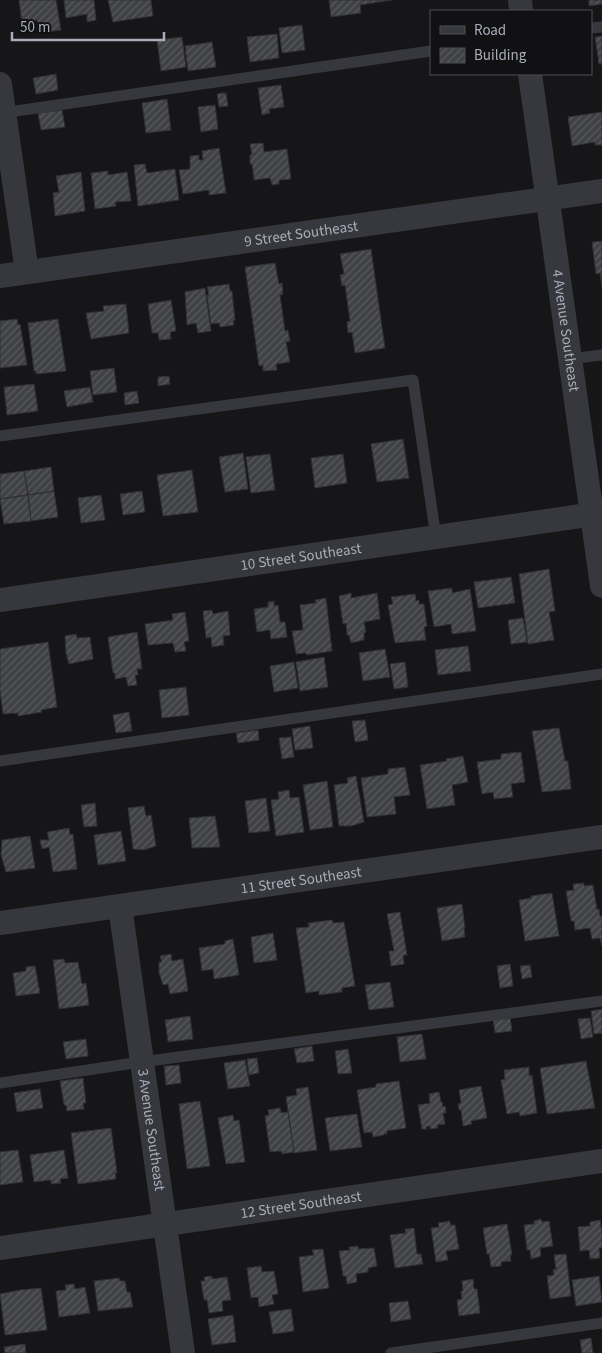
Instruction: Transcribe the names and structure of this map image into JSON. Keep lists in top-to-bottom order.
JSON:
{
  "streets": {
    "street": [
      "9 Street Southeast",
      "4 Avenue Southeast",
      "10 Street Southeast",
      "11 Street Southeast",
      "3 Avenue Southeast",
      "12 Street Southeast"
    ]
  },
  "crossings": [
    ["9 Street Southeast", "4 Avenue Southeast"],
    ["4 Avenue Southeast", "10 Street Southeast"],
    ["11 Street Southeast", "3 Avenue Southeast"],
    ["3 Avenue Southeast", "12 Street Southeast"]
  ],
  "legend": ["Road", "Building"],
  "scale_bar": "50 m"
}
